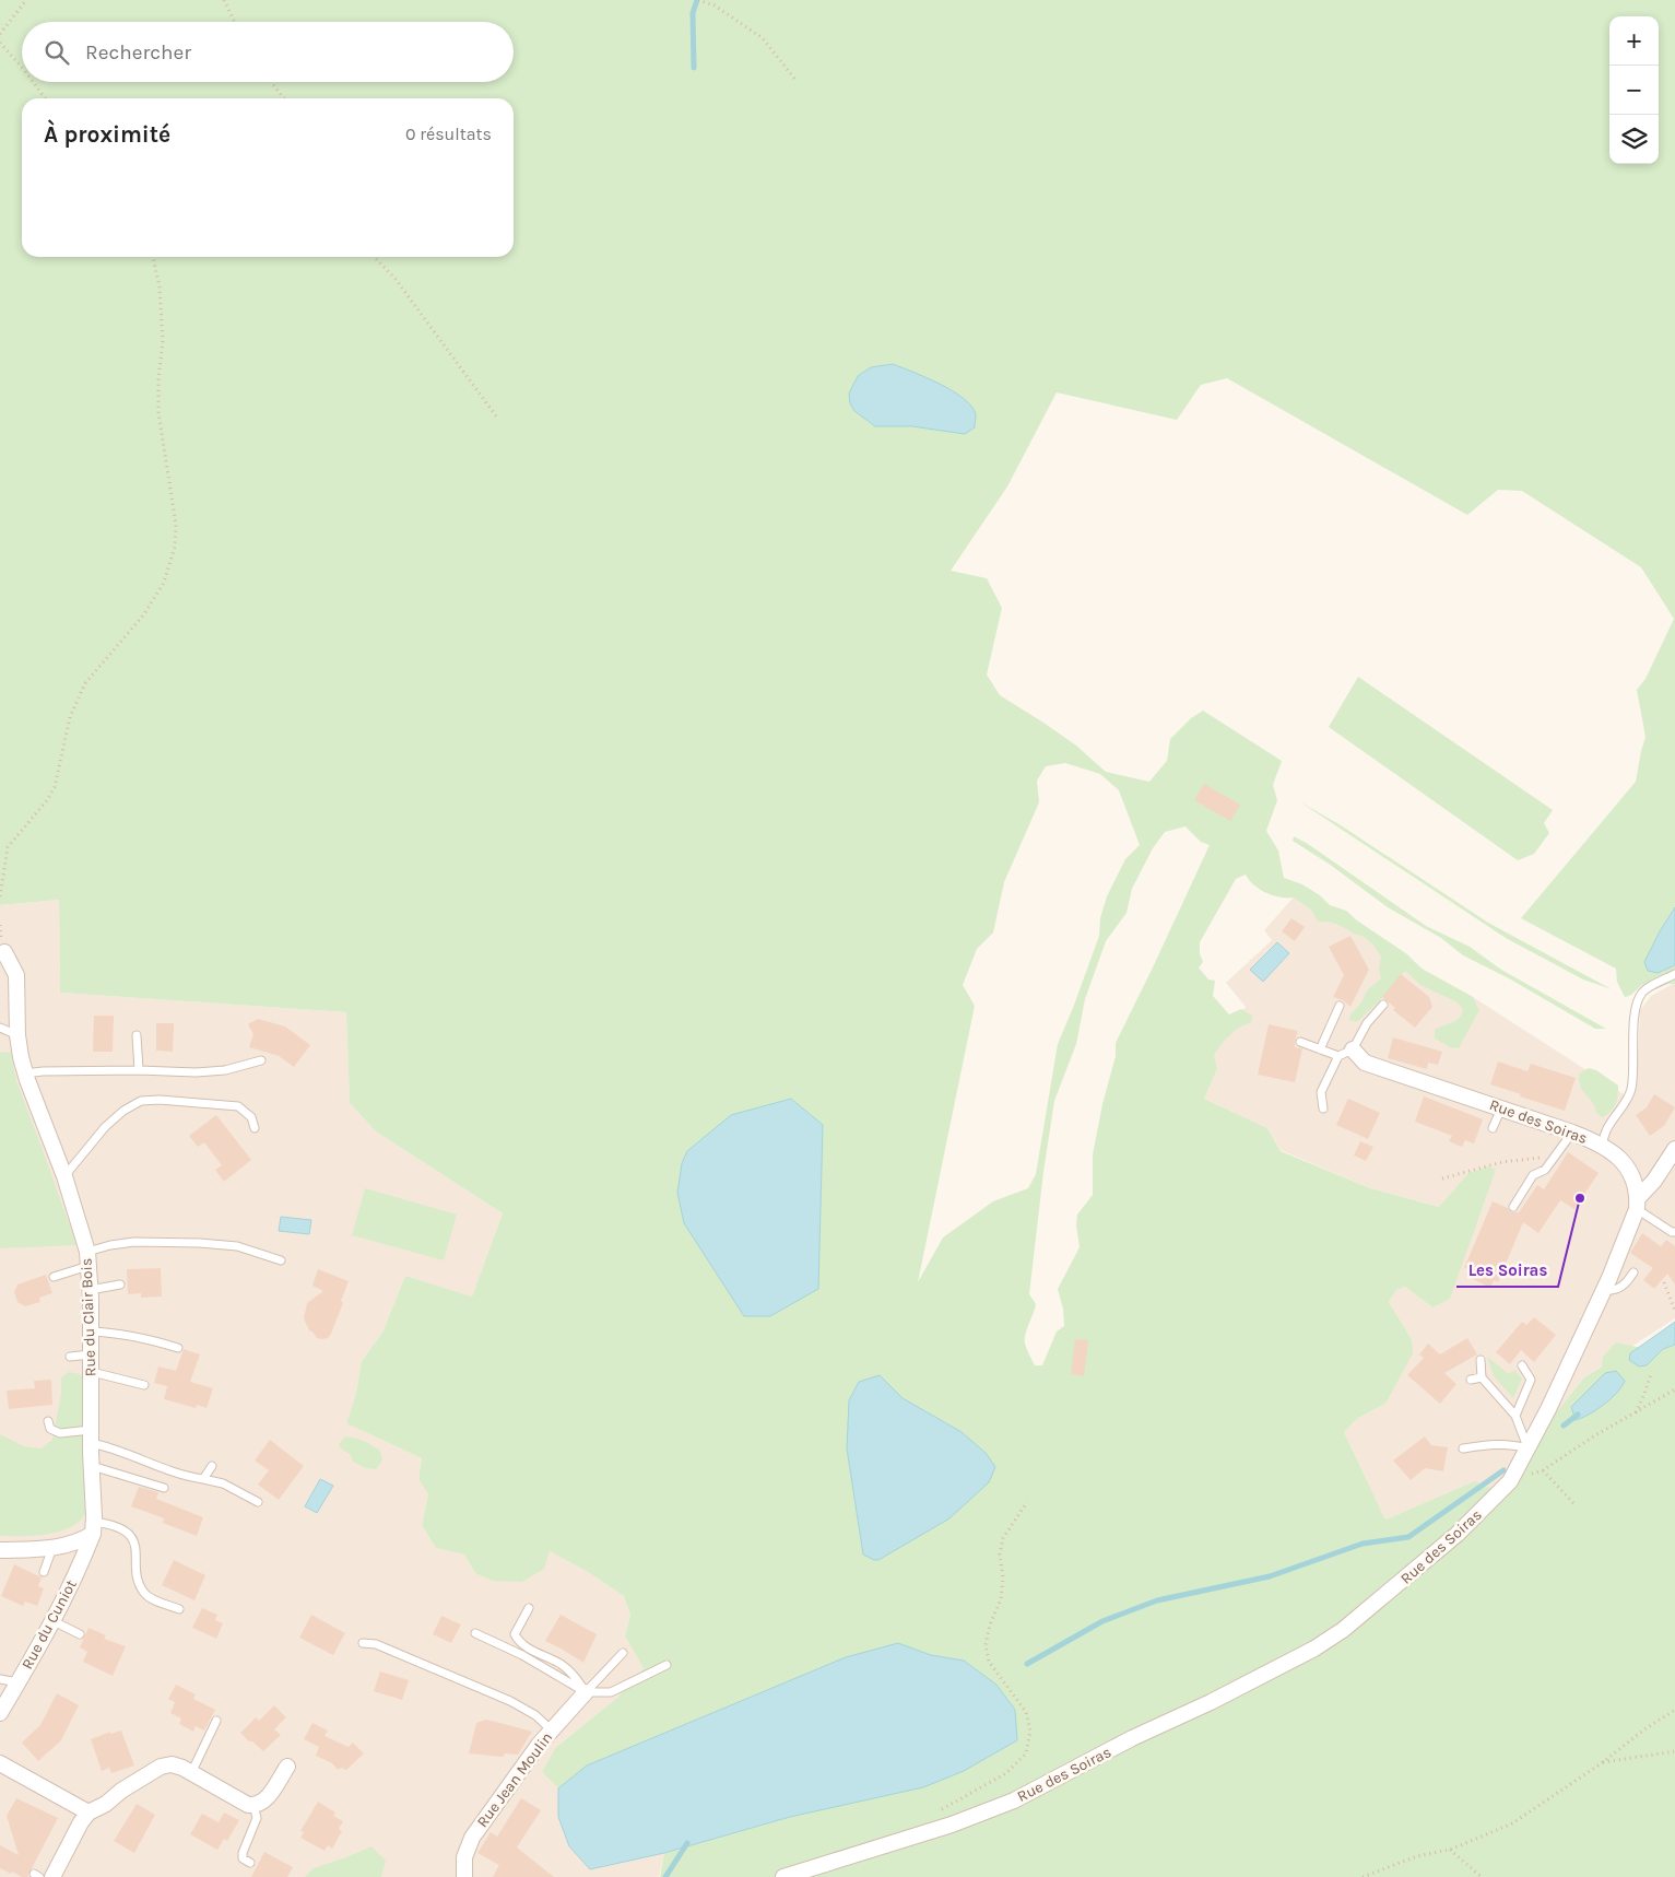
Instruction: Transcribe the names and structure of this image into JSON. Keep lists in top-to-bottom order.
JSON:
{
  "streets": {
    "street": [
      "Rue des Soiras",
      "Rue du Clair Bois",
      "Rue du Cuniot",
      "Rue Jean Moulin"
    ]
  },
  "crossings": [
    ["Rue du Clair Bois", "Rue du Cuniot"]
  ],
  "places": ["Les Soiras"],
  "page": {
    "map_buttons": ["+", "−"],
    "search": "Rechercher",
    "heading": ["À proximité", "0 résultats"]
  }
}
